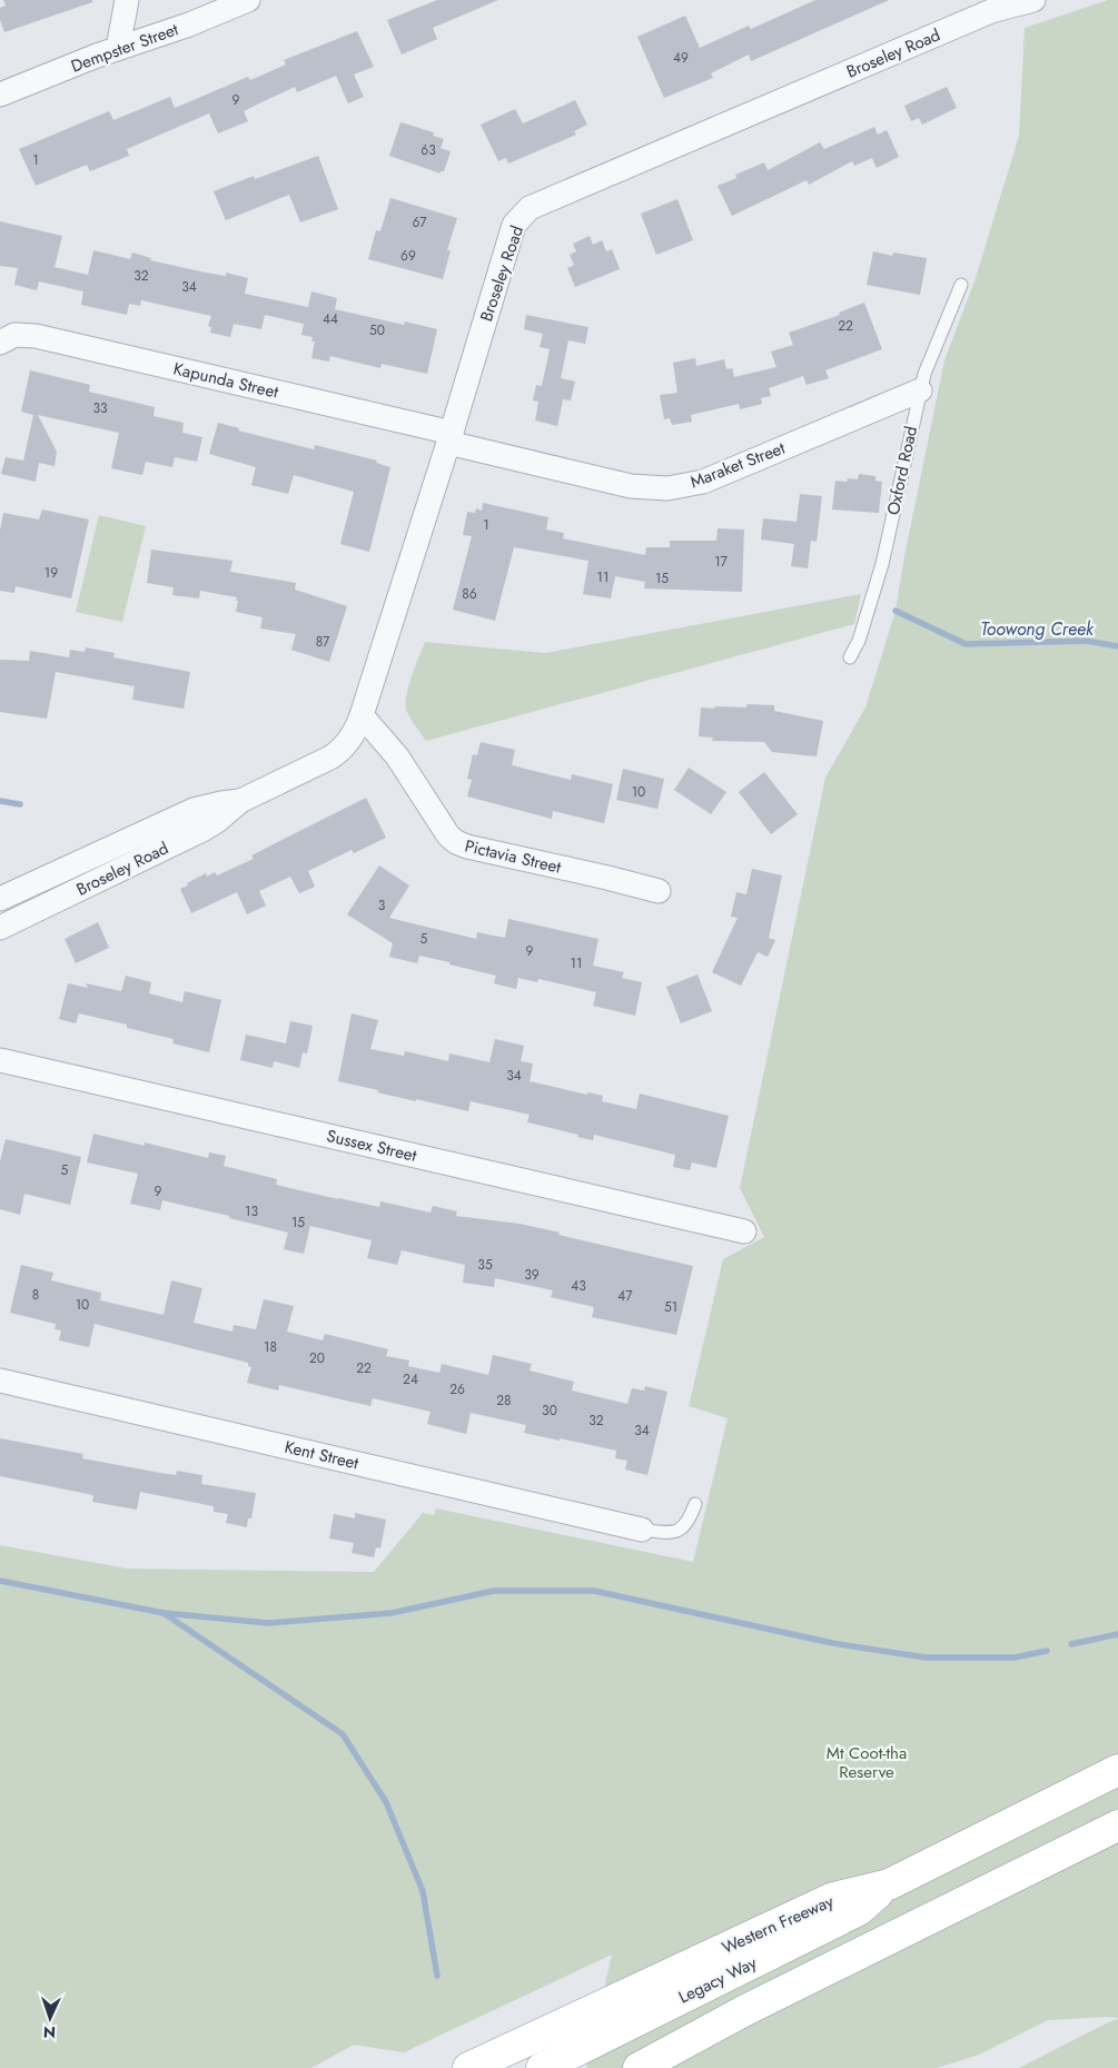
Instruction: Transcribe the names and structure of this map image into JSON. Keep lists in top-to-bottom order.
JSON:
{
  "streets": {
    "highway": ["Western Freeway", "Legacy Way"],
    "street": [
      "Dempster Street",
      "Broseley Road",
      "Kapunda Street",
      "Maraket Street",
      "Pictavia Street",
      "Sussex Street",
      "Kent Street"
    ],
    "lane": ["Oxford Road"]
  },
  "crossings": [
    ["Broseley Road", "Kapunda Street"],
    ["Broseley Road", "Maraket Street"],
    ["Broseley Road", "Pictavia Street"],
    ["Kapunda Street", "Maraket Street"],
    ["Maraket Street", "Oxford Road"],
    ["Western Freeway", "Legacy Way"]
  ],
  "water": ["Toowong Creek"],
  "parks": ["Mt Coot-tha Reserve"],
  "house_numbers": [
    "49",
    "9",
    "63",
    "1",
    "67",
    "69",
    "32",
    "34",
    "44",
    "22",
    "50",
    "33",
    "1",
    "17",
    "19",
    "11",
    "15",
    "86",
    "87",
    "10",
    "3",
    "5",
    "9",
    "11",
    "34",
    "5",
    "9",
    "13",
    "15",
    "35",
    "39",
    "43",
    "8",
    "47",
    "10",
    "51",
    "18",
    "20",
    "22",
    "24",
    "26",
    "28",
    "30",
    "32",
    "34"
  ],
  "north": "bottom"
}
